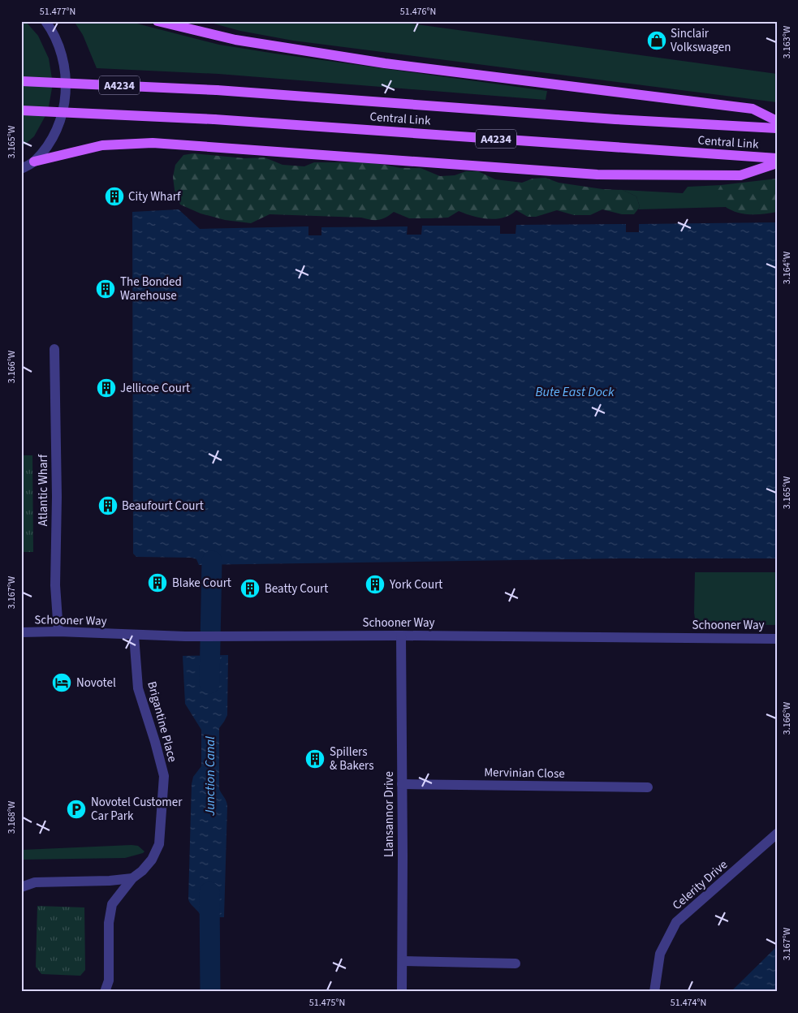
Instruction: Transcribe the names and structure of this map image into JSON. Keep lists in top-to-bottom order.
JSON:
{
  "streets": {
    "main road": ["A4234", "Central Link"],
    "street": [
      "Atlantic Wharf",
      "Schooner Way",
      "Brigantine Place",
      "Mervinian Close",
      "Llansannor Drive",
      "Celerity Drive"
    ]
  },
  "crossings": [
    ["Atlantic Wharf", "Schooner Way"],
    ["Schooner Way", "Brigantine Place"],
    ["Schooner Way", "Llansannor Drive"],
    ["Mervinian Close", "Llansannor Drive"]
  ],
  "water": ["Bute East Dock", "Junction Canal"],
  "places": {
    "shop": ["Sinclair Volkswagen"],
    "building": [
      "City Wharf",
      "The Bonded Warehouse",
      "Jellicoe Court",
      "Beaufourt Court",
      "Blake Court",
      "York Court",
      "Beatty Court",
      "Spillers & Bakers"
    ],
    "hotel": ["Novotel"],
    "parking": ["Novotel Customer Car Park"]
  },
  "coordinates": [
    "51.477°N",
    "51.476°N",
    "3.163°W",
    "3.165°W",
    "3.164°W",
    "3.166°W",
    "3.167°W",
    "3.168°W",
    "51.475°N",
    "51.474°N"
  ]
}
